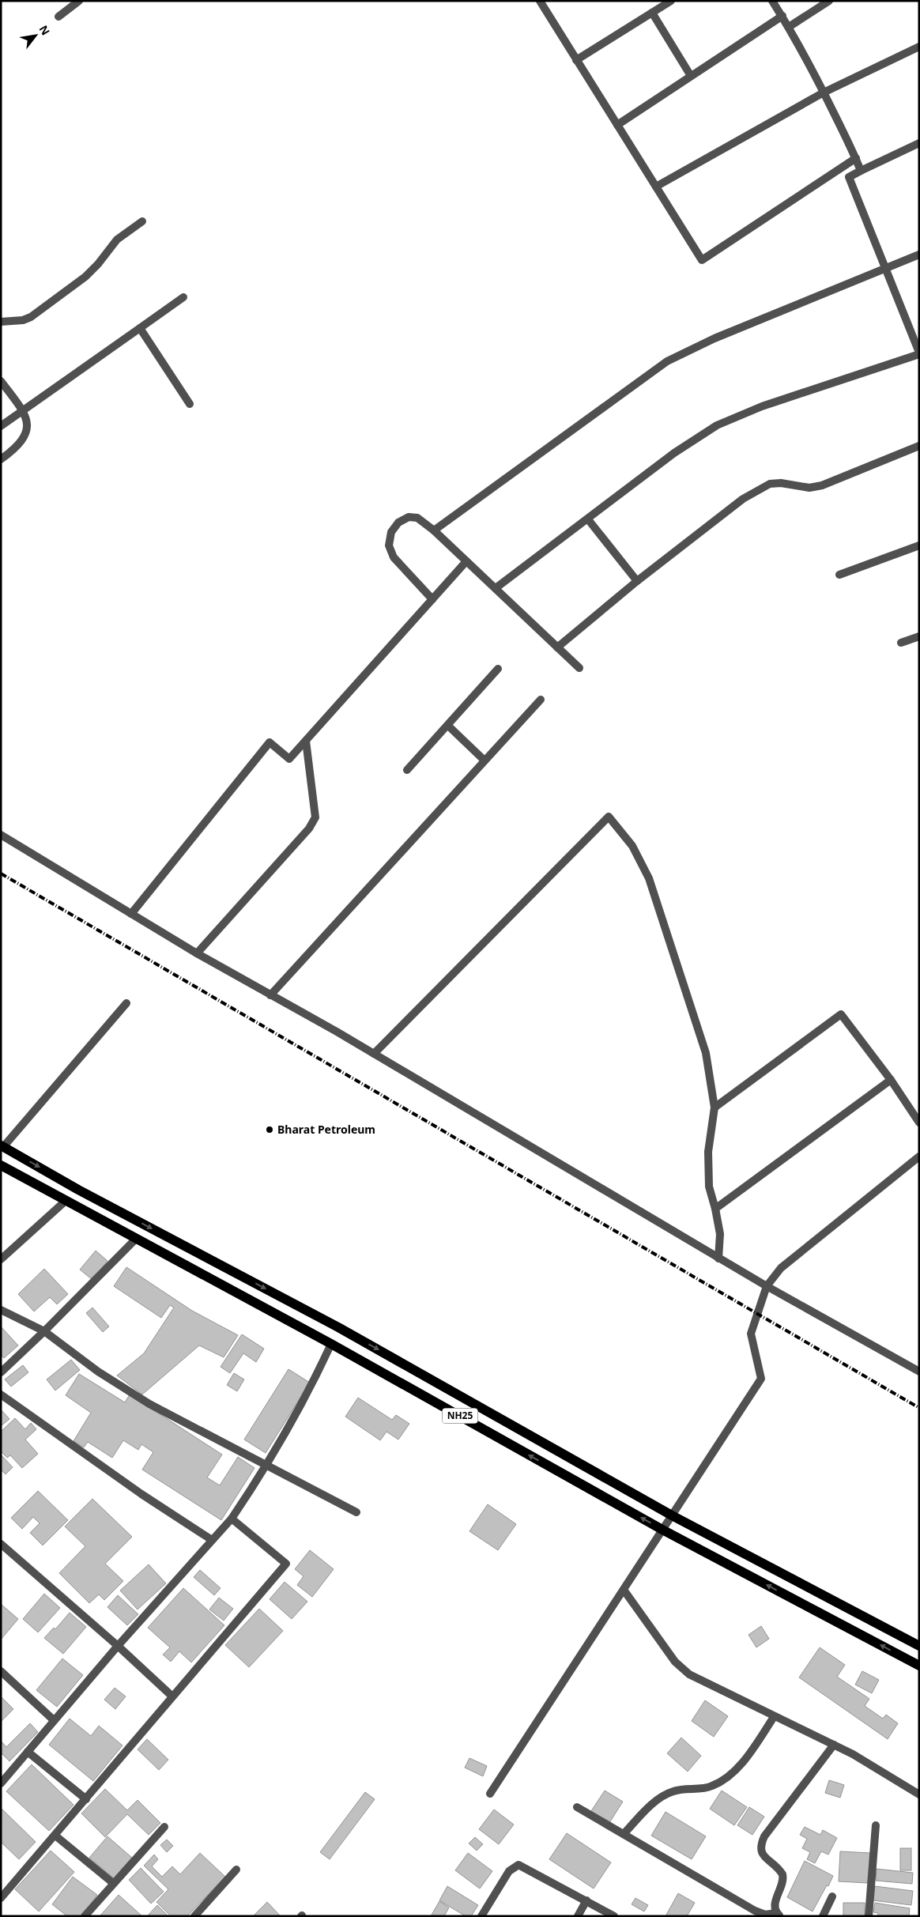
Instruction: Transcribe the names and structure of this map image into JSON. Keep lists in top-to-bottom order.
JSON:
{
  "streets": {
    "main road": ["NH25"]
  },
  "places": ["Bharat Petroleum"],
  "north": "top right"
}
